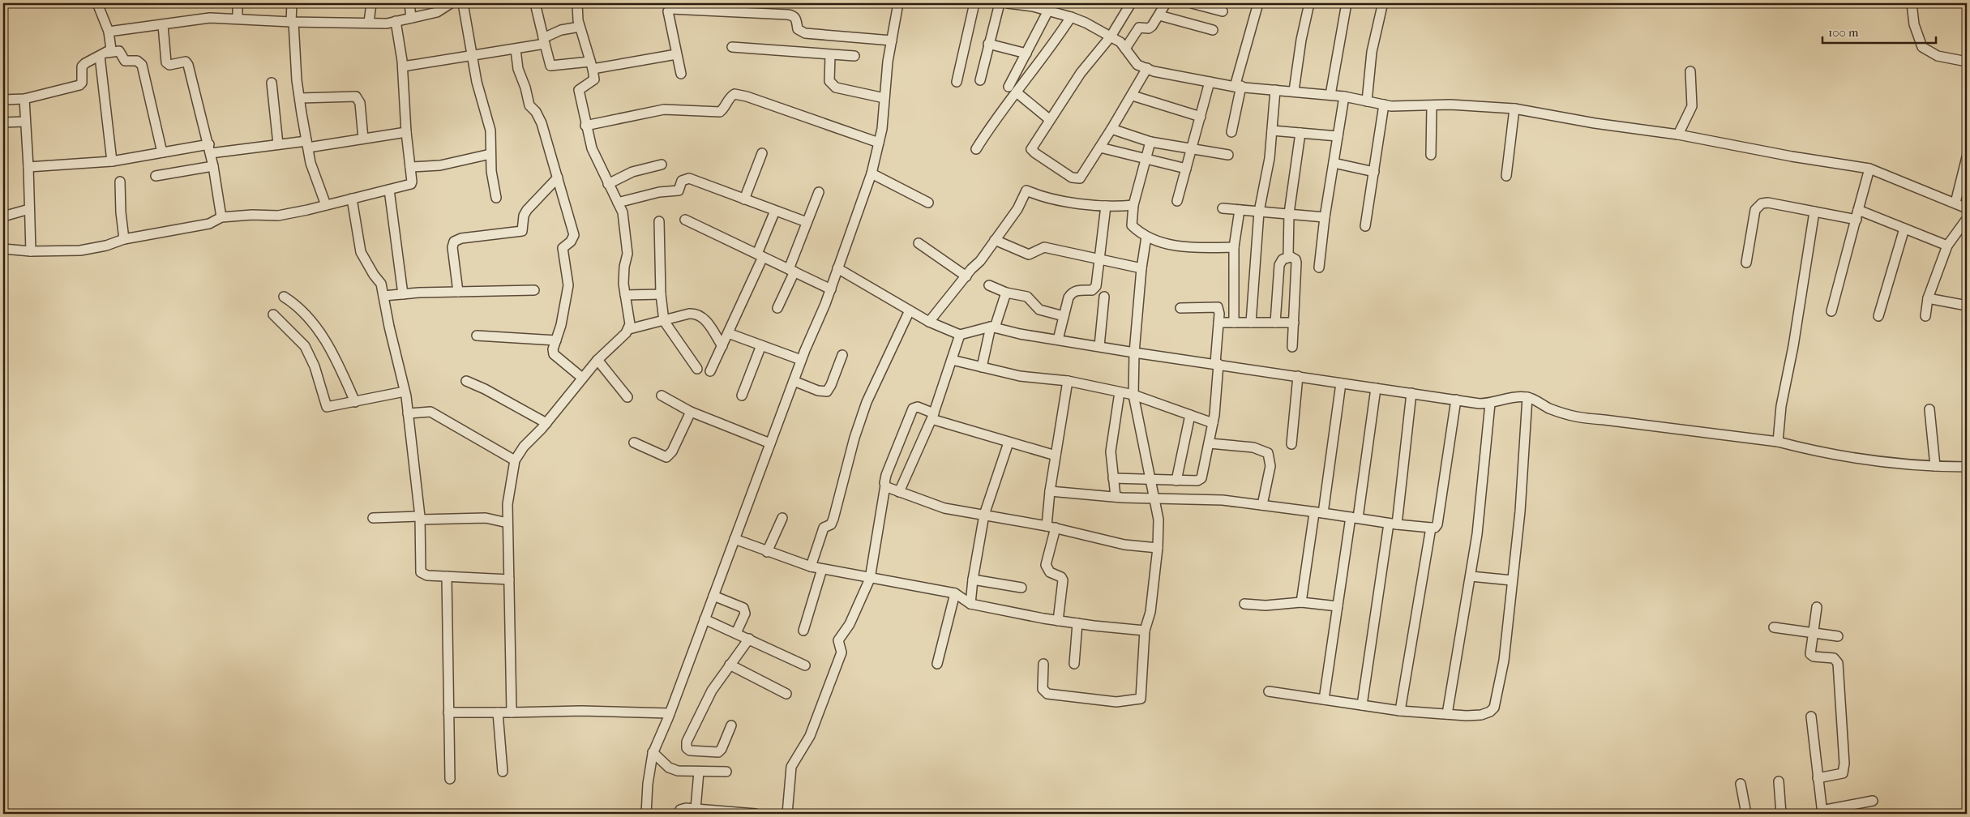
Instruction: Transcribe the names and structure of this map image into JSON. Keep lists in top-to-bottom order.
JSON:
{
  "scale_bar": "100 m"
}
